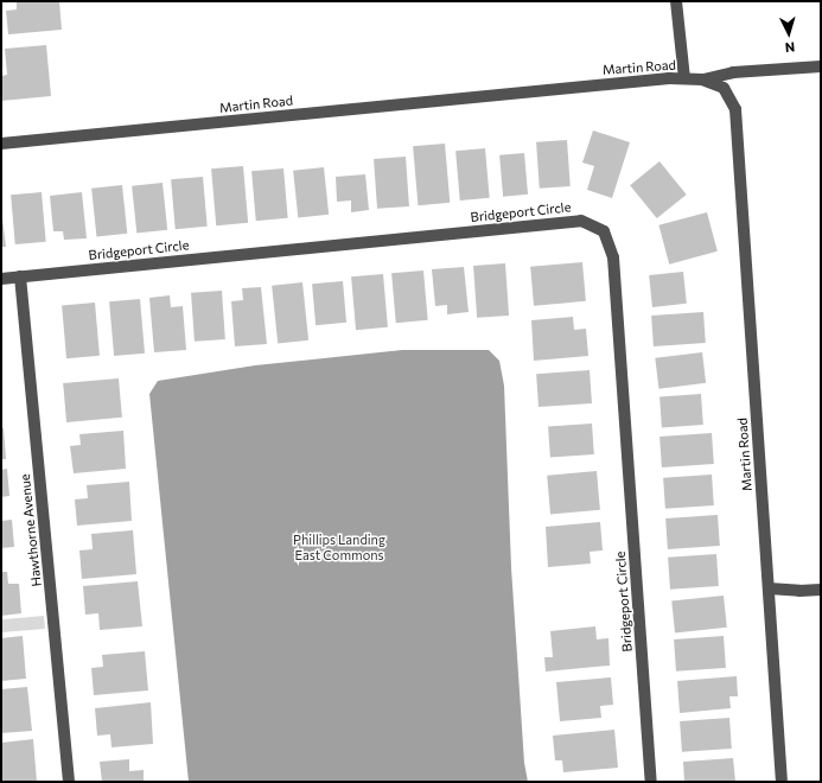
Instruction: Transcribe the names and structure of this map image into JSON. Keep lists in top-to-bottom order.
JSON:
{
  "streets": {
    "street": ["Martin Road", "Bridgeport Circle", "Hawthorne Avenue"]
  },
  "crossings": [
    ["Bridgeport Circle", "Hawthorne Avenue"]
  ],
  "parks": ["Phillips Landing East Commons"],
  "north": "bottom"
}
